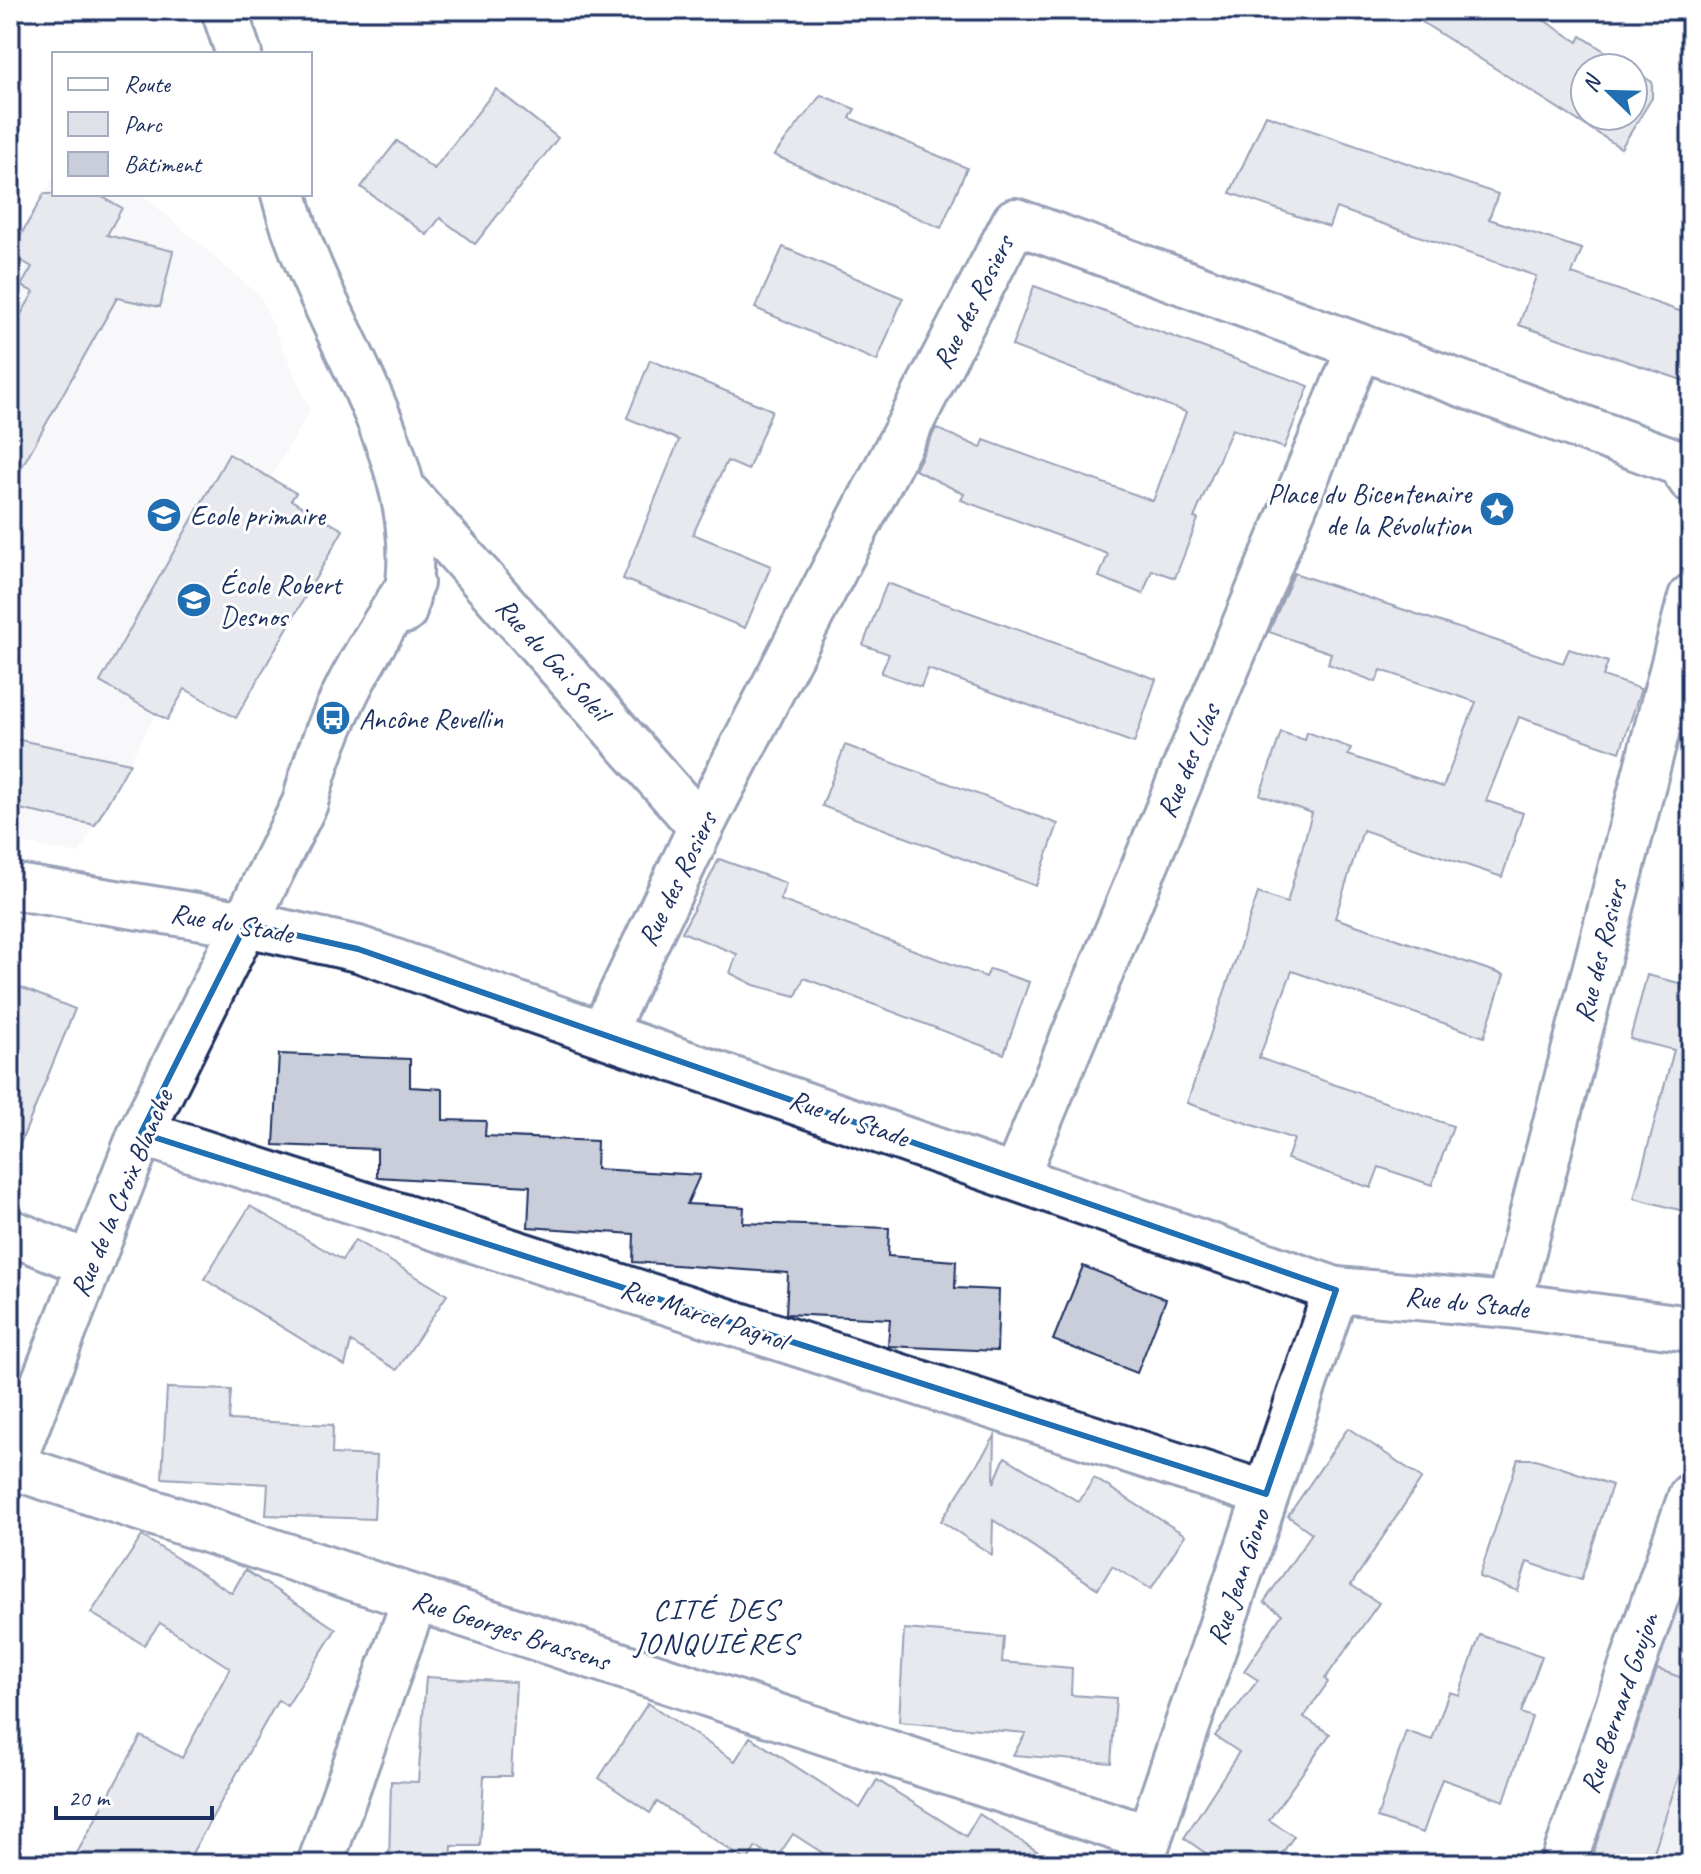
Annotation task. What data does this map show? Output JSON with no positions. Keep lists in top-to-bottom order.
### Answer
{
  "streets": {
    "street": [
      "Rue des Rosiers",
      "Rue du Gai Soleil",
      "Rue des Lilas",
      "Rue du Stade",
      "Rue de la Croix Blanche",
      "Rue Marcel Pagnol",
      "Rue Jean Giono",
      "Rue Georges Brassens",
      "Rue Bernard Goujon"
    ]
  },
  "crossings": [
    ["Rue des Rosiers", "Rue du Gai Soleil"],
    ["Rue des Rosiers", "Rue des Lilas"],
    ["Rue des Rosiers", "Rue du Stade"],
    ["Rue du Gai Soleil", "Rue de la Croix Blanche"],
    ["Rue des Lilas", "Rue du Stade"],
    ["Rue du Stade", "Rue de la Croix Blanche"],
    ["Rue du Stade", "Rue Jean Giono"],
    ["Rue de la Croix Blanche", "Rue Marcel Pagnol"],
    ["Rue de la Croix Blanche", "Rue Georges Brassens"],
    ["Rue Marcel Pagnol", "Rue Jean Giono"],
    ["Rue Jean Giono", "Rue Georges Brassens"]
  ],
  "districts": ["CITÉ DES JONQUIÈRES"],
  "places": {
    "place": ["Place du Bicentenaire de la Révolution"],
    "school or university": ["Ecole primaire", "École Robert Desnos"],
    "bus stop": ["Ancône Revellin"]
  },
  "legend": ["Route", "Parc", "Bâtiment"],
  "scale_bar": "20 m",
  "north": "top left"
}
